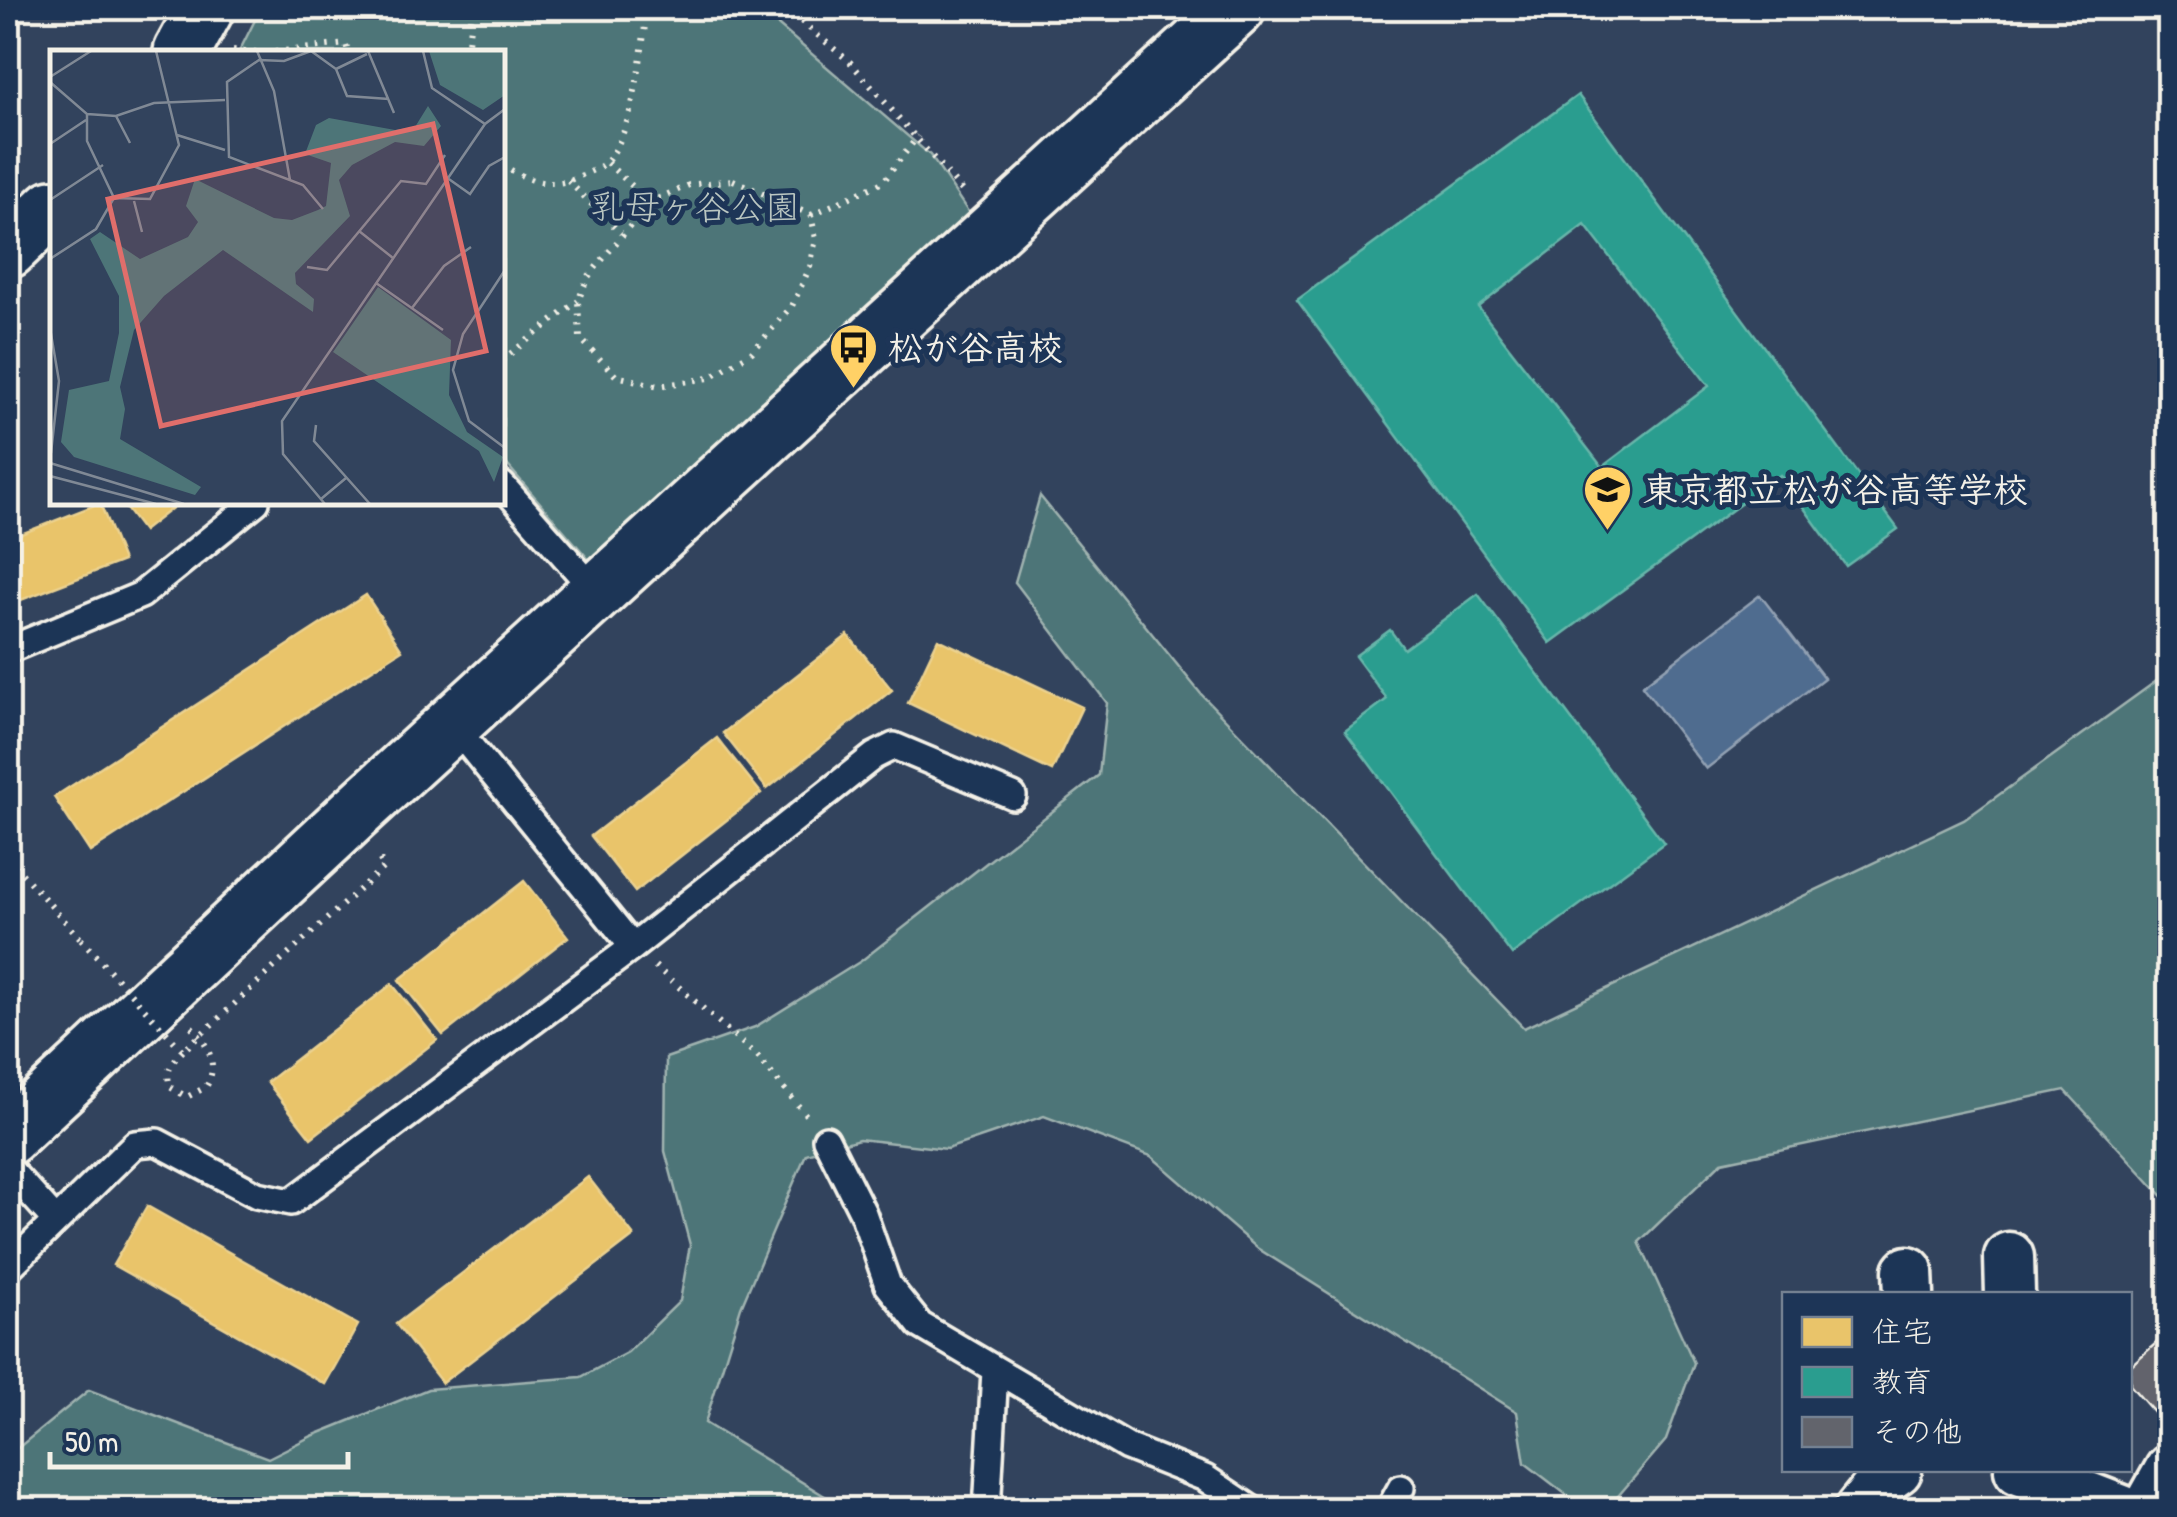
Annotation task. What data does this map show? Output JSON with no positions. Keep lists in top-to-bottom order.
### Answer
{
  "parks": ["乳母ヶ谷公園"],
  "places": {
    "bus stop": ["松が谷高校"],
    "school or university": ["東京都立松が谷高等学校"]
  },
  "legend": ["住宅", "教育", "その他"],
  "scale_bar": "50 m"
}
